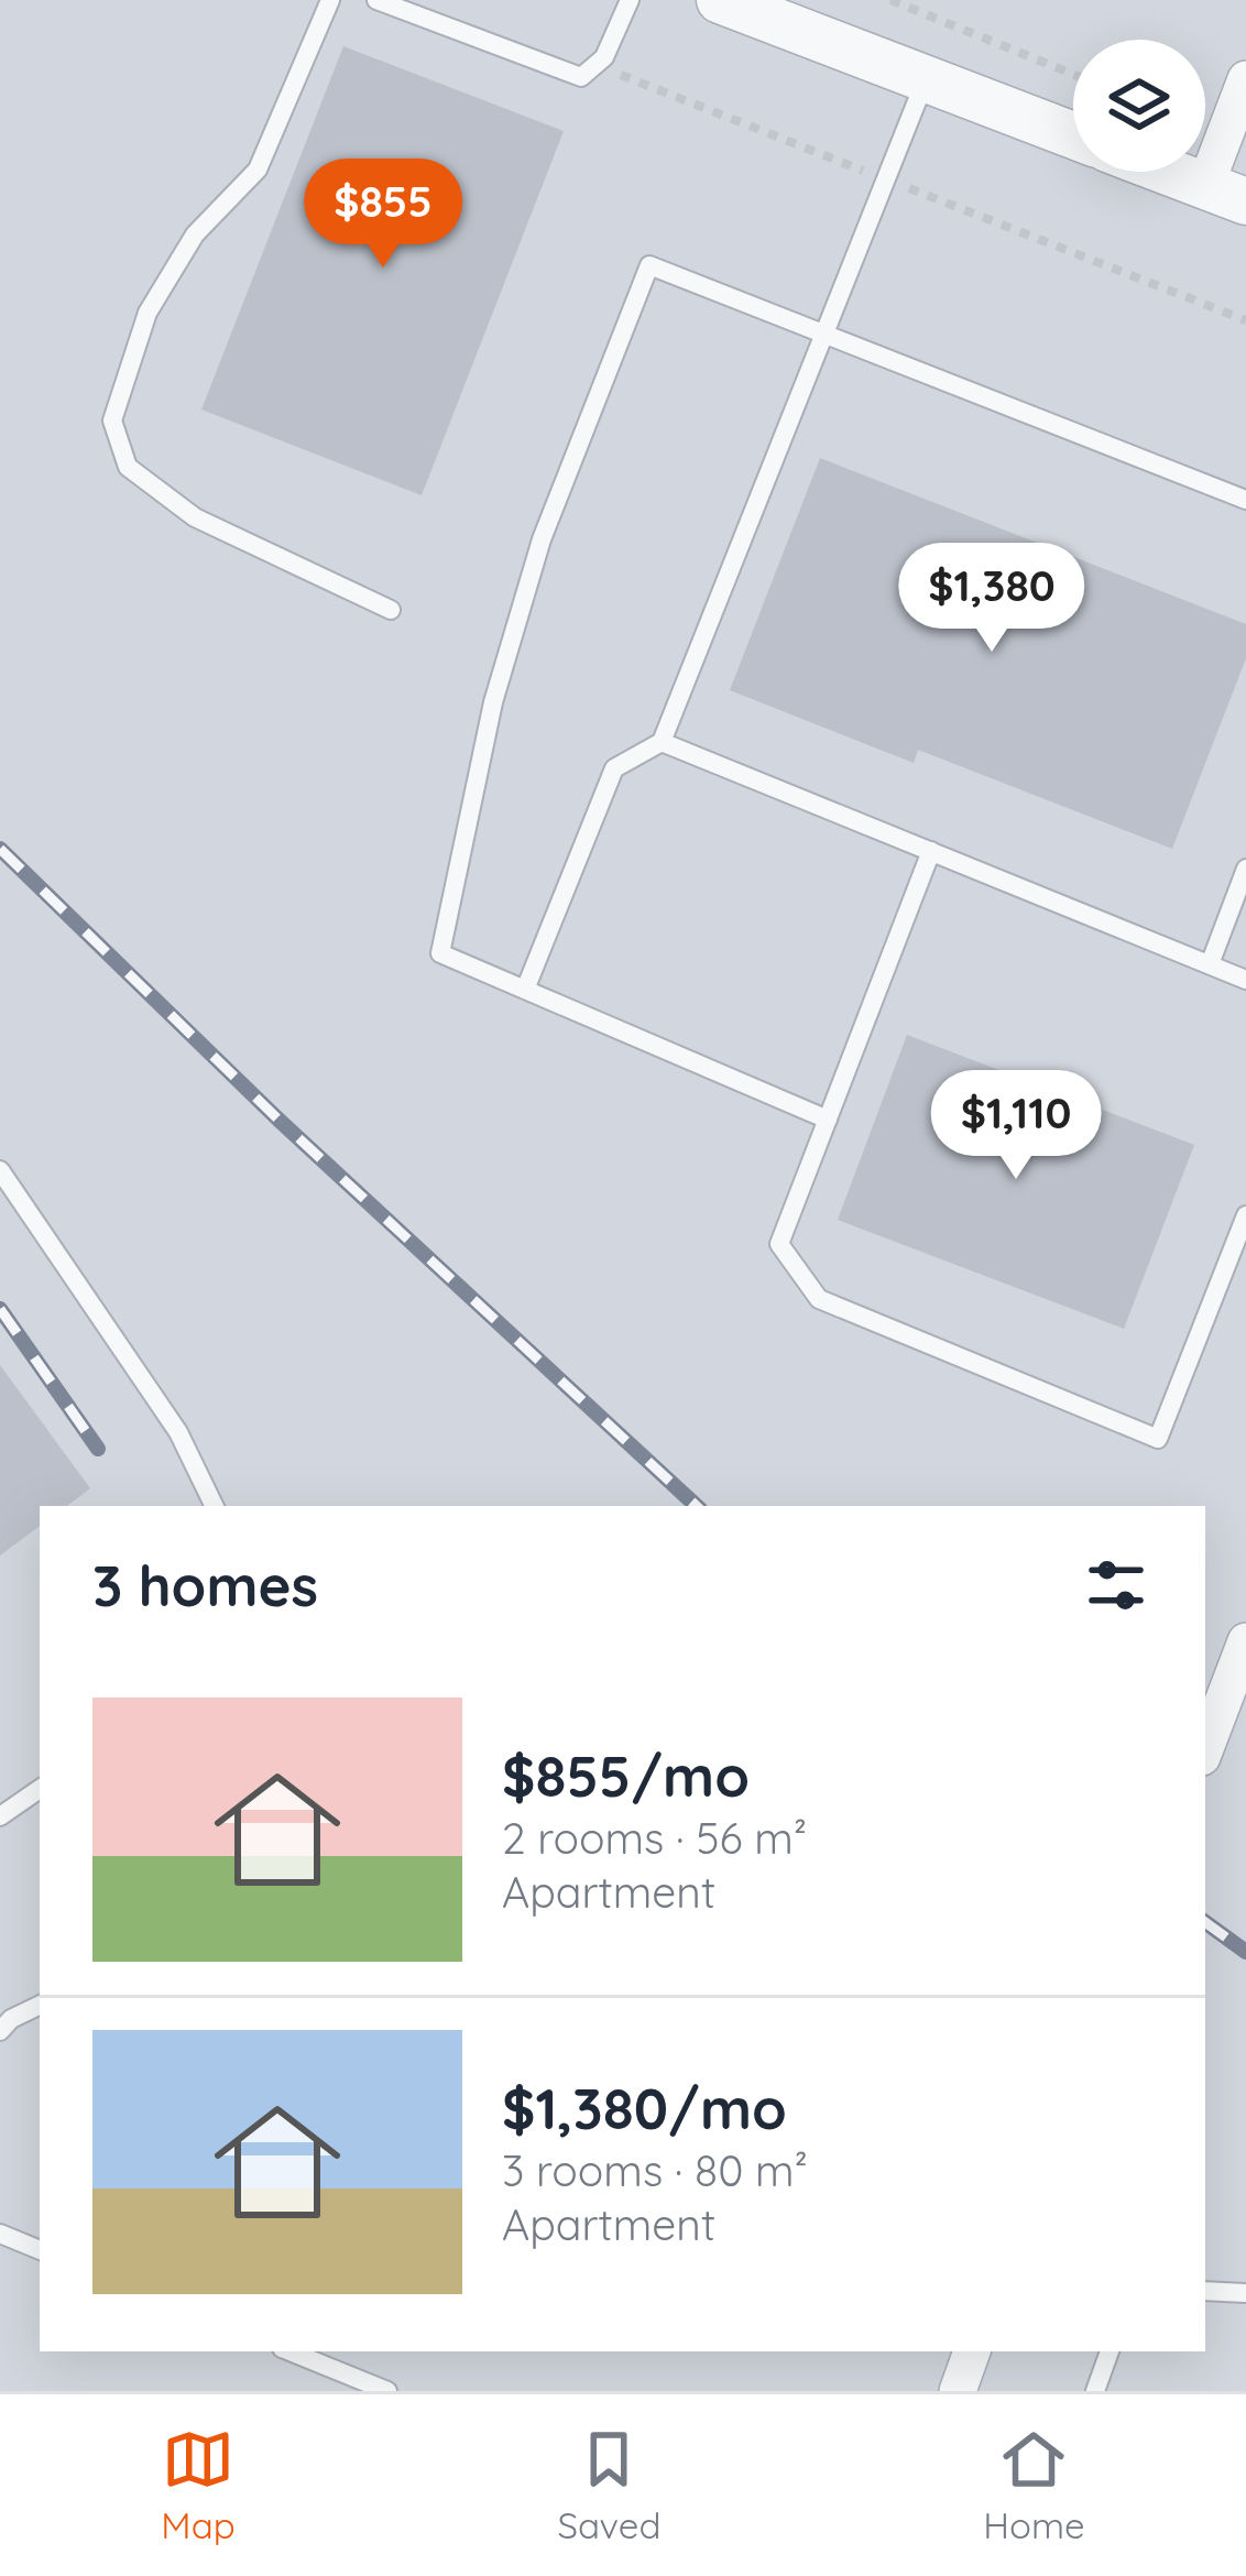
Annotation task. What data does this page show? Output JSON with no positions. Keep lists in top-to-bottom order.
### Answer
{
  "page": {
    "price": ["$855", "$1,380", "$1,110"],
    "heading": "3 homes",
    "list": [
      {
        "name": "$855/mo",
        "note": "2 rooms · 56 m² · Apartment"
      },
      {
        "name": "$1,380/mo",
        "note": "3 rooms · 80 m² · Apartment"
      }
    ],
    "tabs": ["Map", "Saved", "Home"]
  }
}
